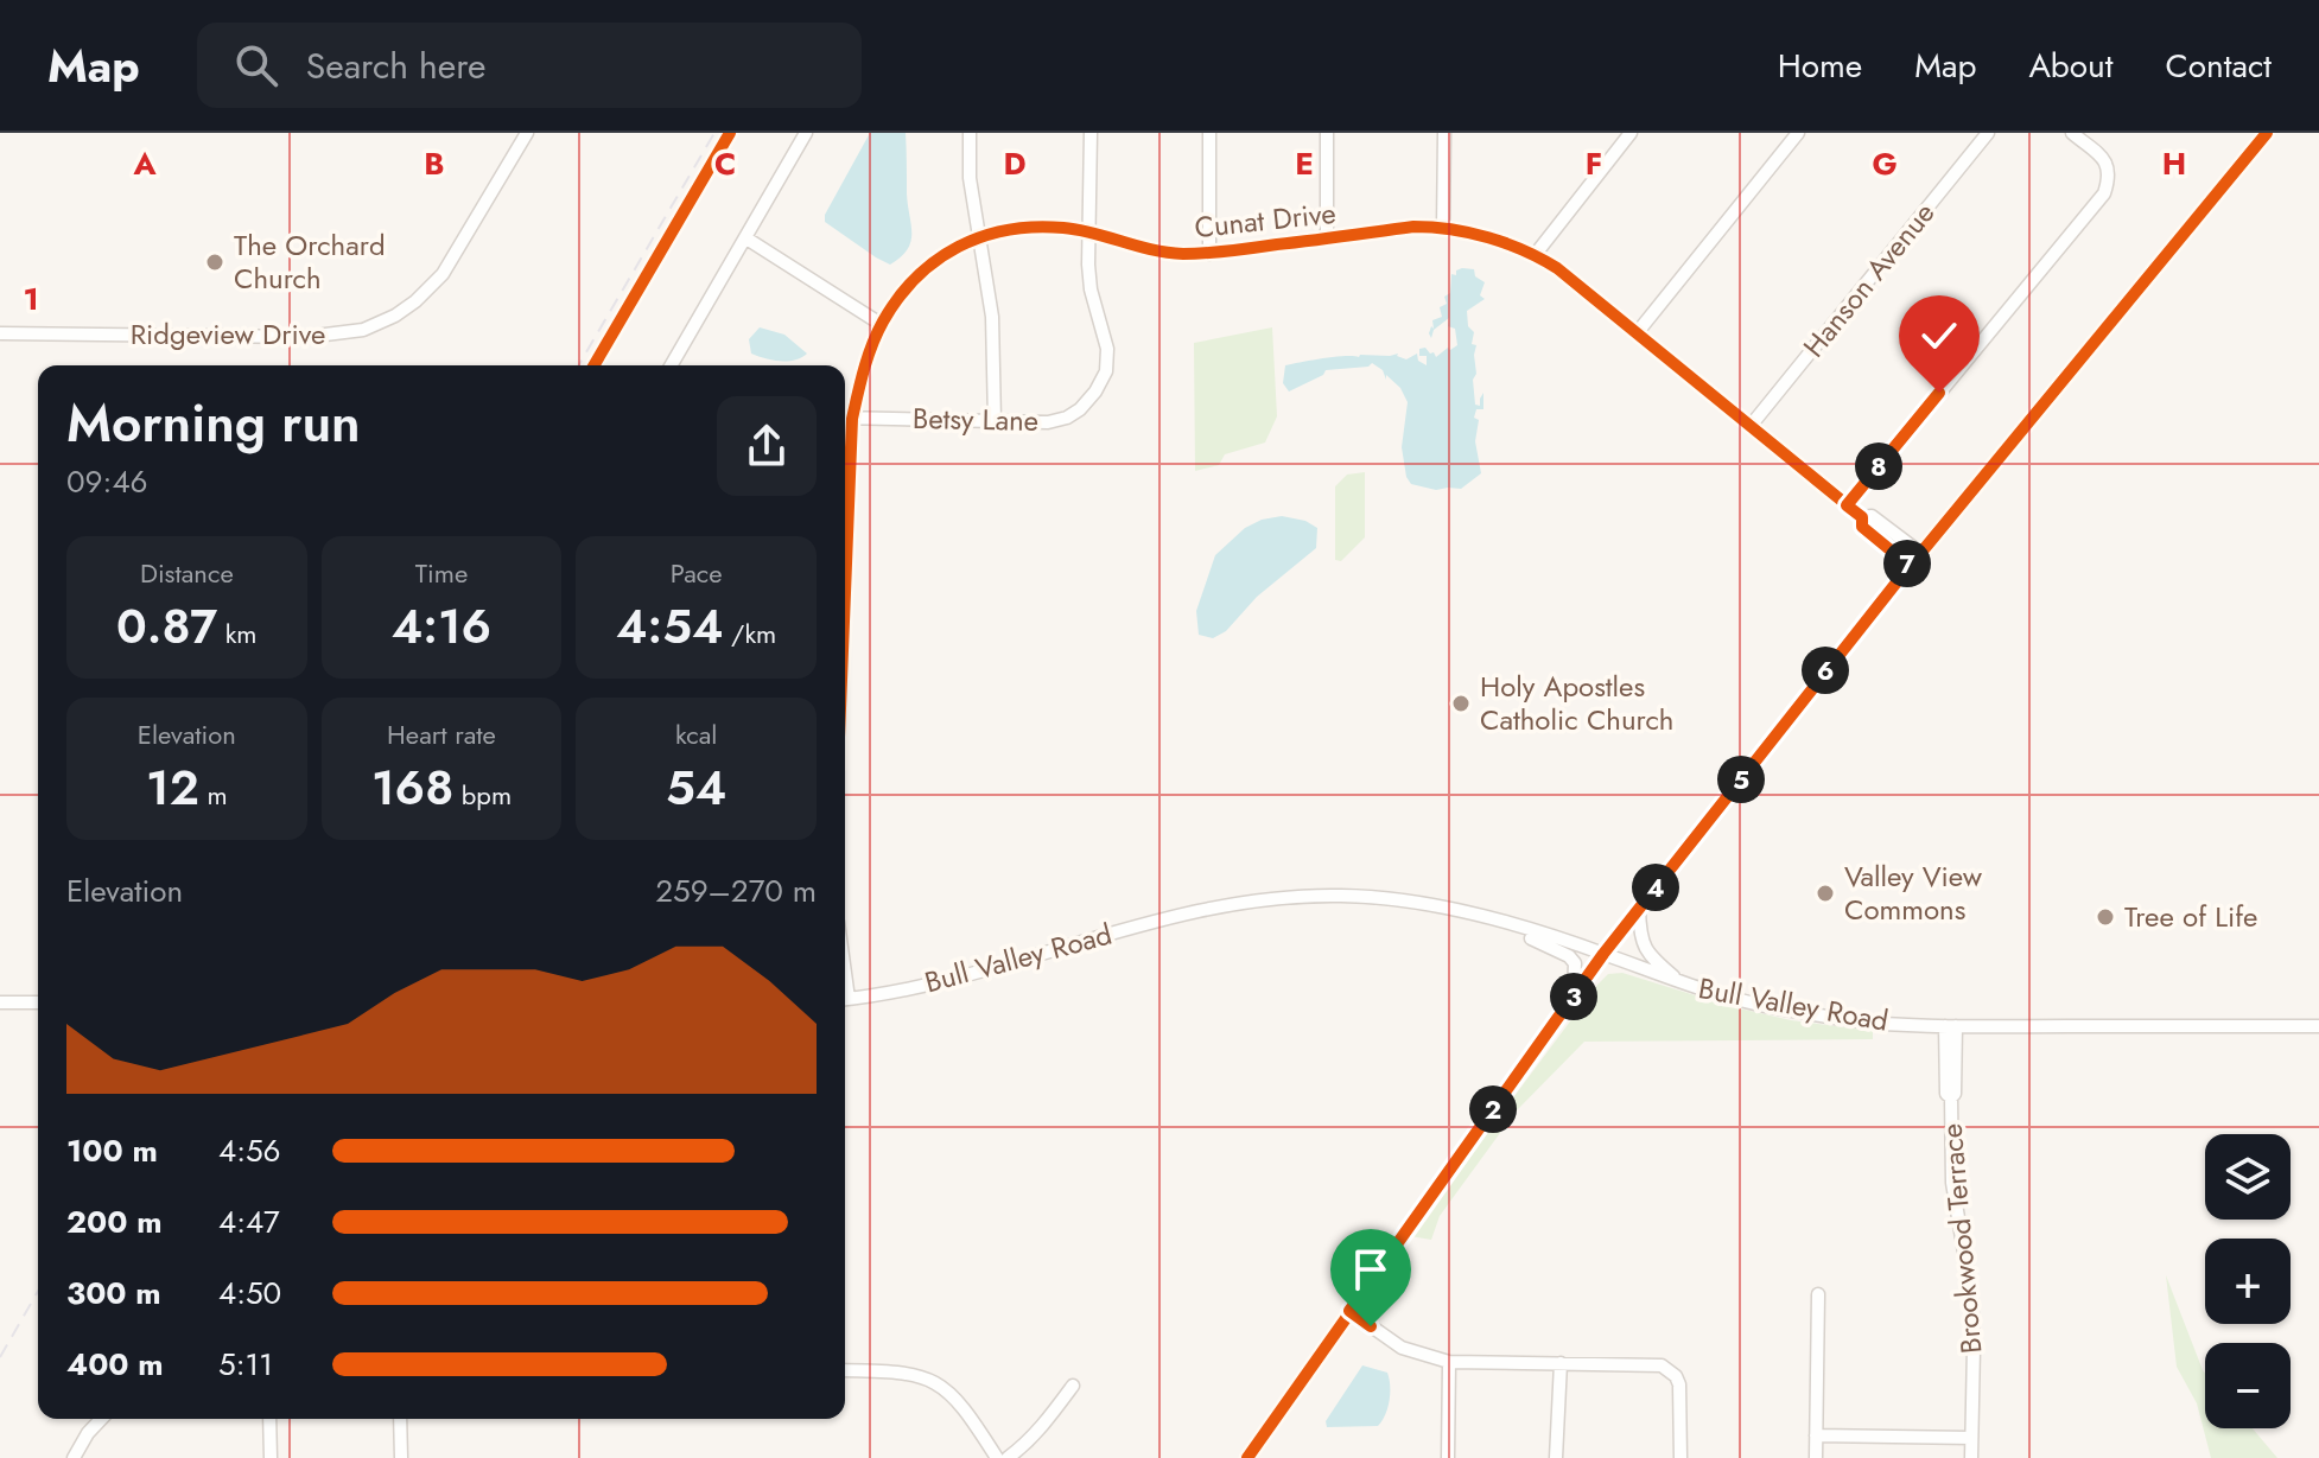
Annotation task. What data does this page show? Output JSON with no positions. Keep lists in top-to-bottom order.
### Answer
{
  "streets": {
    "street": [
      "Cunat Drive",
      "Hanson Avenue",
      "Ridgeview Drive",
      "Betsy Lane",
      "Bull Valley Road",
      "Brookwood Terrace"
    ]
  },
  "crossings": [
    ["Cunat Drive", "Hanson Avenue"],
    ["Cunat Drive", "Betsy Lane"],
    ["Bull Valley Road", "Brookwood Terrace"]
  ],
  "places": [
    "The Orchard Church",
    "Holy Apostles Catholic Church",
    "Valley View Commons",
    "Tree of Life"
  ],
  "page": {
    "header": "Map",
    "search": "Search here",
    "nav": [
      "Home",
      "Map",
      "About",
      "Contact"
    ],
    "heading": ["Morning run", "09:46"],
    "pins": [
      "8",
      "7",
      "6",
      "5",
      "4",
      "3",
      "2"
    ],
    "stats": [
      ["Distance", "0.87 km"],
      ["Time", "4:16"],
      ["Pace", "4:54 /km"],
      ["Elevation", "12 m"],
      ["Heart rate", "168 bpm"],
      ["kcal", "54"]
    ],
    "chart": ["Elevation", "259–270 m"],
    "list": [
      {
        "name": "100 m",
        "note": "4:56"
      },
      {
        "name": "200 m",
        "note": "4:47"
      },
      {
        "name": "300 m",
        "note": "4:50"
      },
      {
        "name": "400 m",
        "note": "5:11"
      }
    ],
    "map_buttons": ["+", "−"]
  },
  "grid": {
    "columns": [
      "A",
      "B",
      "C",
      "D",
      "E",
      "F",
      "G",
      "H"
    ],
    "rows": ["1"]
  }
}
